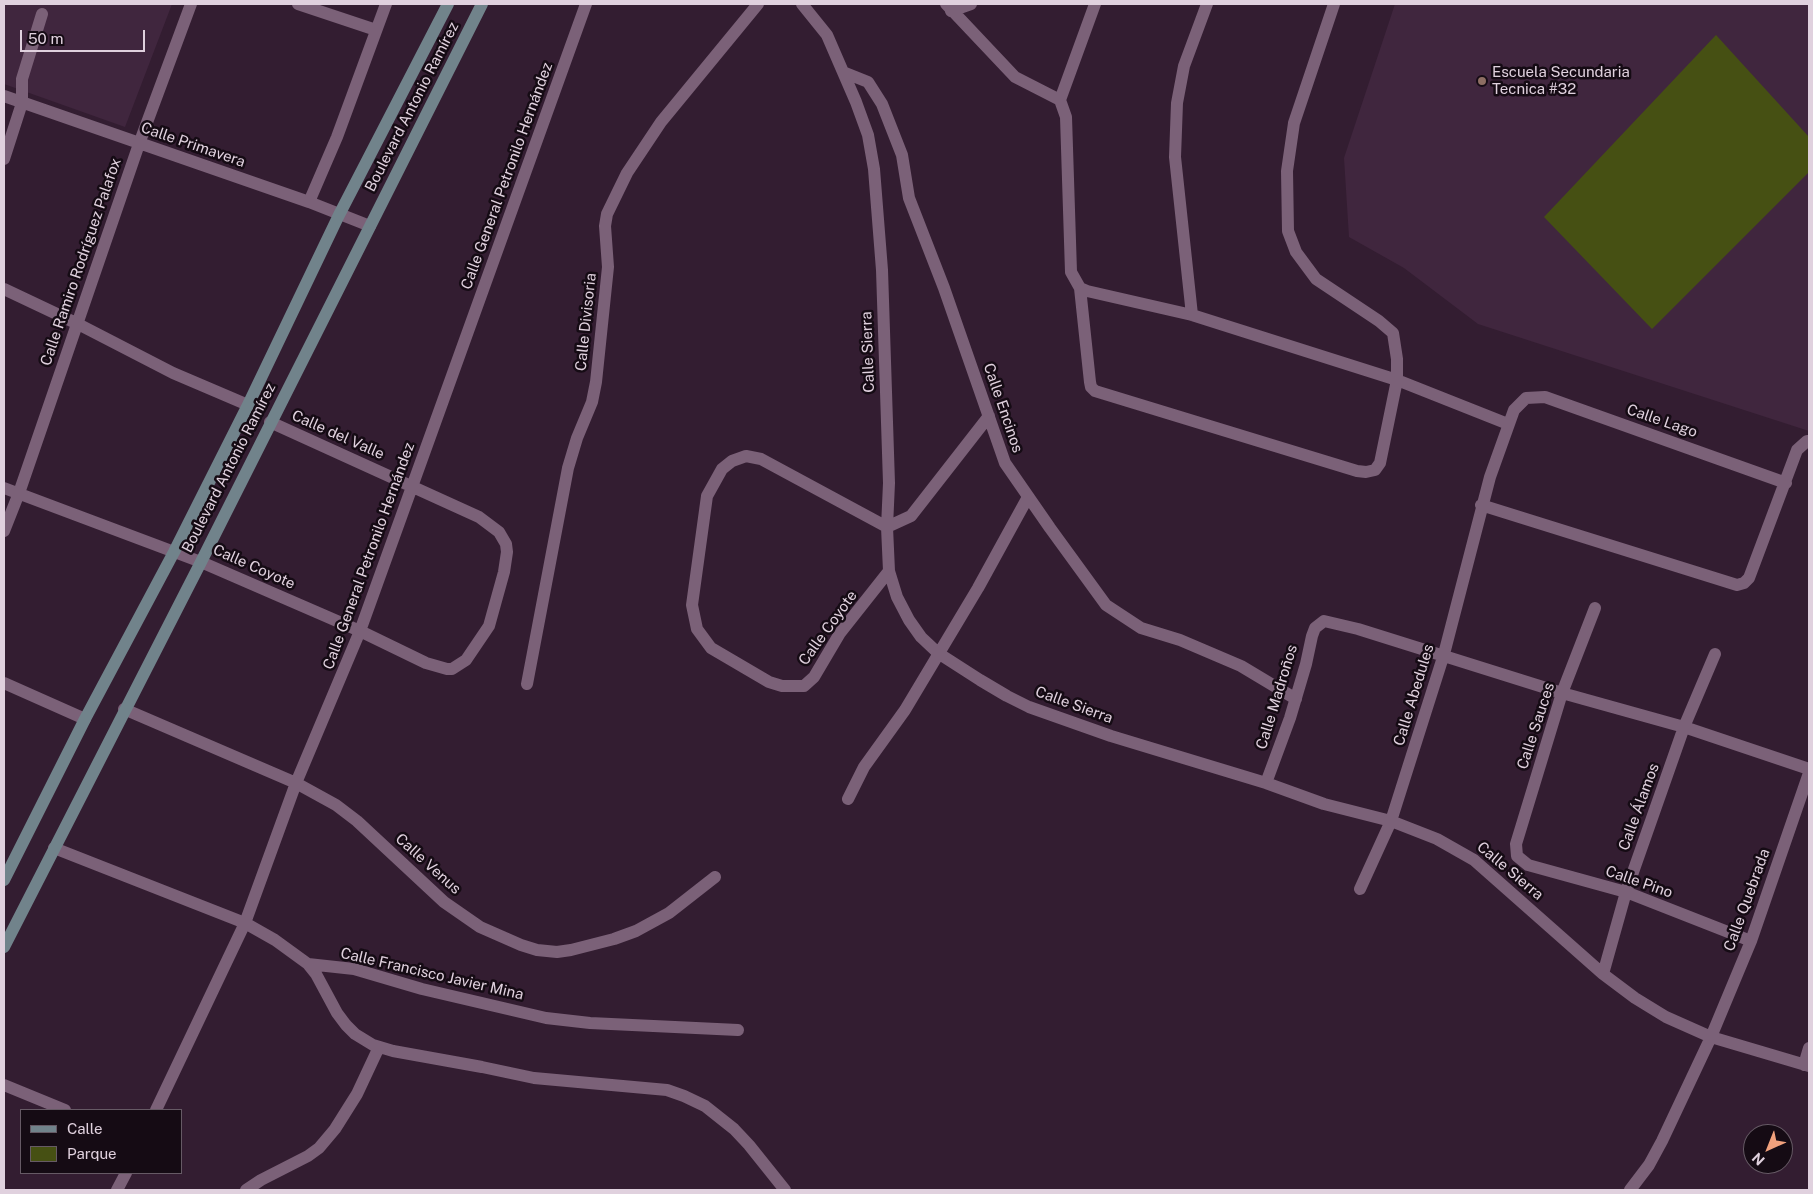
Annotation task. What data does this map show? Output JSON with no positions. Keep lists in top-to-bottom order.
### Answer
{
  "streets": {
    "main road": ["Boulevard Antonio Ramírez"],
    "street": [
      "Calle Primavera",
      "Calle General Petronilo Hernández",
      "Calle Ramiro Rodríguez Palafox",
      "Calle Divisoria",
      "Calle Sierra",
      "Calle Encinos",
      "Calle Lago",
      "Calle del Valle",
      "Calle Coyote",
      "Calle Abedules",
      "Calle Madroños",
      "Calle Sauces",
      "Calle Álamos",
      "Calle Venus",
      "Calle Pino",
      "Calle Quebrada",
      "Calle Francisco Javier Mina"
    ]
  },
  "crossings": [
    ["Boulevard Antonio Ramírez", "Calle Primavera"],
    ["Boulevard Antonio Ramírez", "Calle del Valle"],
    ["Boulevard Antonio Ramírez", "Calle Coyote"],
    ["Boulevard Antonio Ramírez", "Calle Venus"],
    ["Boulevard Antonio Ramírez", "Calle Francisco Javier Mina"],
    ["Calle Primavera", "Calle Ramiro Rodríguez Palafox"],
    ["Calle General Petronilo Hernández", "Calle del Valle"],
    ["Calle General Petronilo Hernández", "Calle Coyote"],
    ["Calle General Petronilo Hernández", "Calle Venus"],
    ["Calle General Petronilo Hernández", "Calle Francisco Javier Mina"],
    ["Calle Ramiro Rodríguez Palafox", "Calle Coyote"],
    ["Calle Sierra", "Calle Encinos"],
    ["Calle Sierra", "Calle Coyote"],
    ["Calle Sierra", "Calle Abedules"],
    ["Calle Sierra", "Calle Madroños"],
    ["Calle Sierra", "Calle Álamos"],
    ["Calle Sierra", "Calle Quebrada"],
    ["Calle Encinos", "Calle Madroños"],
    ["Calle Lago", "Calle Abedules"],
    ["Calle del Valle", "Calle Coyote"],
    ["Calle Abedules", "Calle Madroños"],
    ["Calle Sauces", "Calle Pino"],
    ["Calle Álamos", "Calle Pino"],
    ["Calle Pino", "Calle Quebrada"]
  ],
  "places": ["Escuela Secundaria Tecnica #32"],
  "legend": ["Calle", "Parque"],
  "scale_bar": "50 m",
  "north": "bottom left"
}
